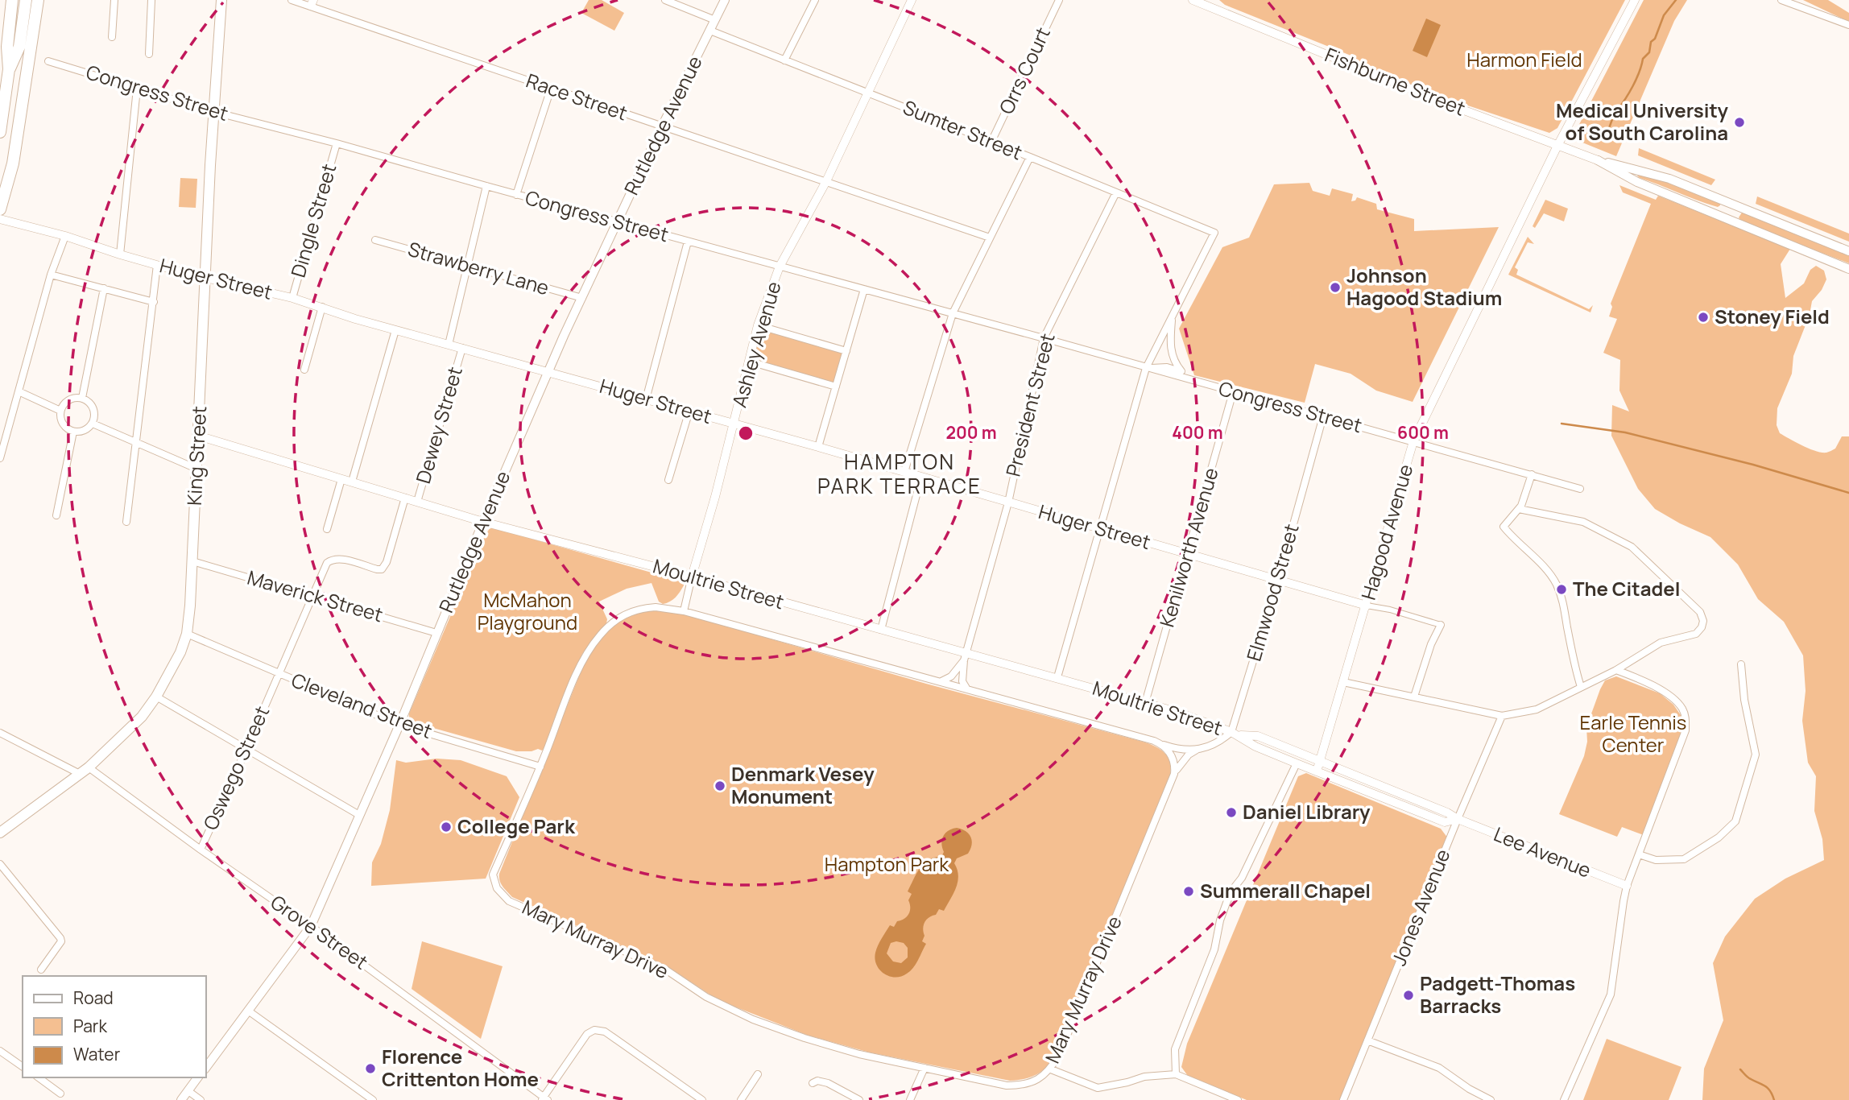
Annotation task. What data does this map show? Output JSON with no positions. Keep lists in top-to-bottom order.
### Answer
{
  "streets": {
    "main road": ["Fishburne Street", "Rutledge Avenue", "King Street"],
    "street": [
      "Orrs Court",
      "Congress Street",
      "Race Street",
      "Sumter Street",
      "Dingle Street",
      "Strawberry Lane",
      "Huger Street",
      "Ashley Avenue",
      "President Street",
      "Dewey Street",
      "Hagood Avenue",
      "Kenilworth Avenue",
      "Moultrie Street",
      "Elmwood Street",
      "Maverick Street",
      "Cleveland Street",
      "Oswego Street",
      "Lee Avenue",
      "Jones Avenue",
      "Grove Street",
      "Mary Murray Drive"
    ]
  },
  "crossings": [
    ["Orrs Court", "Sumter Street"],
    ["Fishburne Street", "Hagood Avenue"],
    ["Congress Street", "Rutledge Avenue"],
    ["Congress Street", "Dingle Street"],
    ["Congress Street", "Ashley Avenue"],
    ["Congress Street", "President Street"],
    ["Congress Street", "King Street"],
    ["Congress Street", "Hagood Avenue"],
    ["Congress Street", "Kenilworth Avenue"],
    ["Congress Street", "Elmwood Street"],
    ["Race Street", "Rutledge Avenue"],
    ["Race Street", "Ashley Avenue"],
    ["Rutledge Avenue", "Sumter Street"],
    ["Rutledge Avenue", "Strawberry Lane"],
    ["Rutledge Avenue", "Huger Street"],
    ["Rutledge Avenue", "Moultrie Street"],
    ["Rutledge Avenue", "Maverick Street"],
    ["Rutledge Avenue", "Cleveland Street"],
    ["Rutledge Avenue", "Grove Street"],
    ["Sumter Street", "Ashley Avenue"],
    ["Sumter Street", "President Street"],
    ["Dingle Street", "Huger Street"],
    ["Huger Street", "Ashley Avenue"],
    ["Huger Street", "President Street"],
    ["Huger Street", "Dewey Street"],
    ["Huger Street", "King Street"],
    ["Huger Street", "Hagood Avenue"],
    ["Huger Street", "Kenilworth Avenue"],
    ["Huger Street", "Elmwood Street"],
    ["Ashley Avenue", "Moultrie Street"],
    ["Ashley Avenue", "Mary Murray Drive"],
    ["President Street", "Moultrie Street"],
    ["President Street", "Mary Murray Drive"],
    ["Dewey Street", "Moultrie Street"],
    ["King Street", "Moultrie Street"],
    ["King Street", "Maverick Street"],
    ["King Street", "Cleveland Street"],
    ["King Street", "Grove Street"],
    ["Hagood Avenue", "Moultrie Street"],
    ["Kenilworth Avenue", "Moultrie Street"],
    ["Moultrie Street", "Elmwood Street"],
    ["Moultrie Street", "Oswego Street"],
    ["Moultrie Street", "Lee Avenue"],
    ["Moultrie Street", "Jones Avenue"],
    ["Maverick Street", "Oswego Street"],
    ["Cleveland Street", "Oswego Street"],
    ["Cleveland Street", "Mary Murray Drive"],
    ["Oswego Street", "Grove Street"],
    ["Lee Avenue", "Jones Avenue"]
  ],
  "districts": ["HAMPTON PARK TERRACE"],
  "parks": [
    "Harmon Field",
    "McMahon Playground",
    "Earle Tennis Center",
    "Hampton Park"
  ],
  "places": [
    "Medical University of South Carolina",
    "Johnson Hagood Stadium",
    "Stoney Field",
    "The Citadel",
    "Denmark Vesey Monument",
    "Daniel Library",
    "College Park",
    "Summerall Chapel",
    "Padgett-Thomas Barracks",
    "Florence Crittenton Home"
  ],
  "legend": ["Road", "Park", "Water"],
  "rings": ["200 m", "400 m", "600 m"]
}
